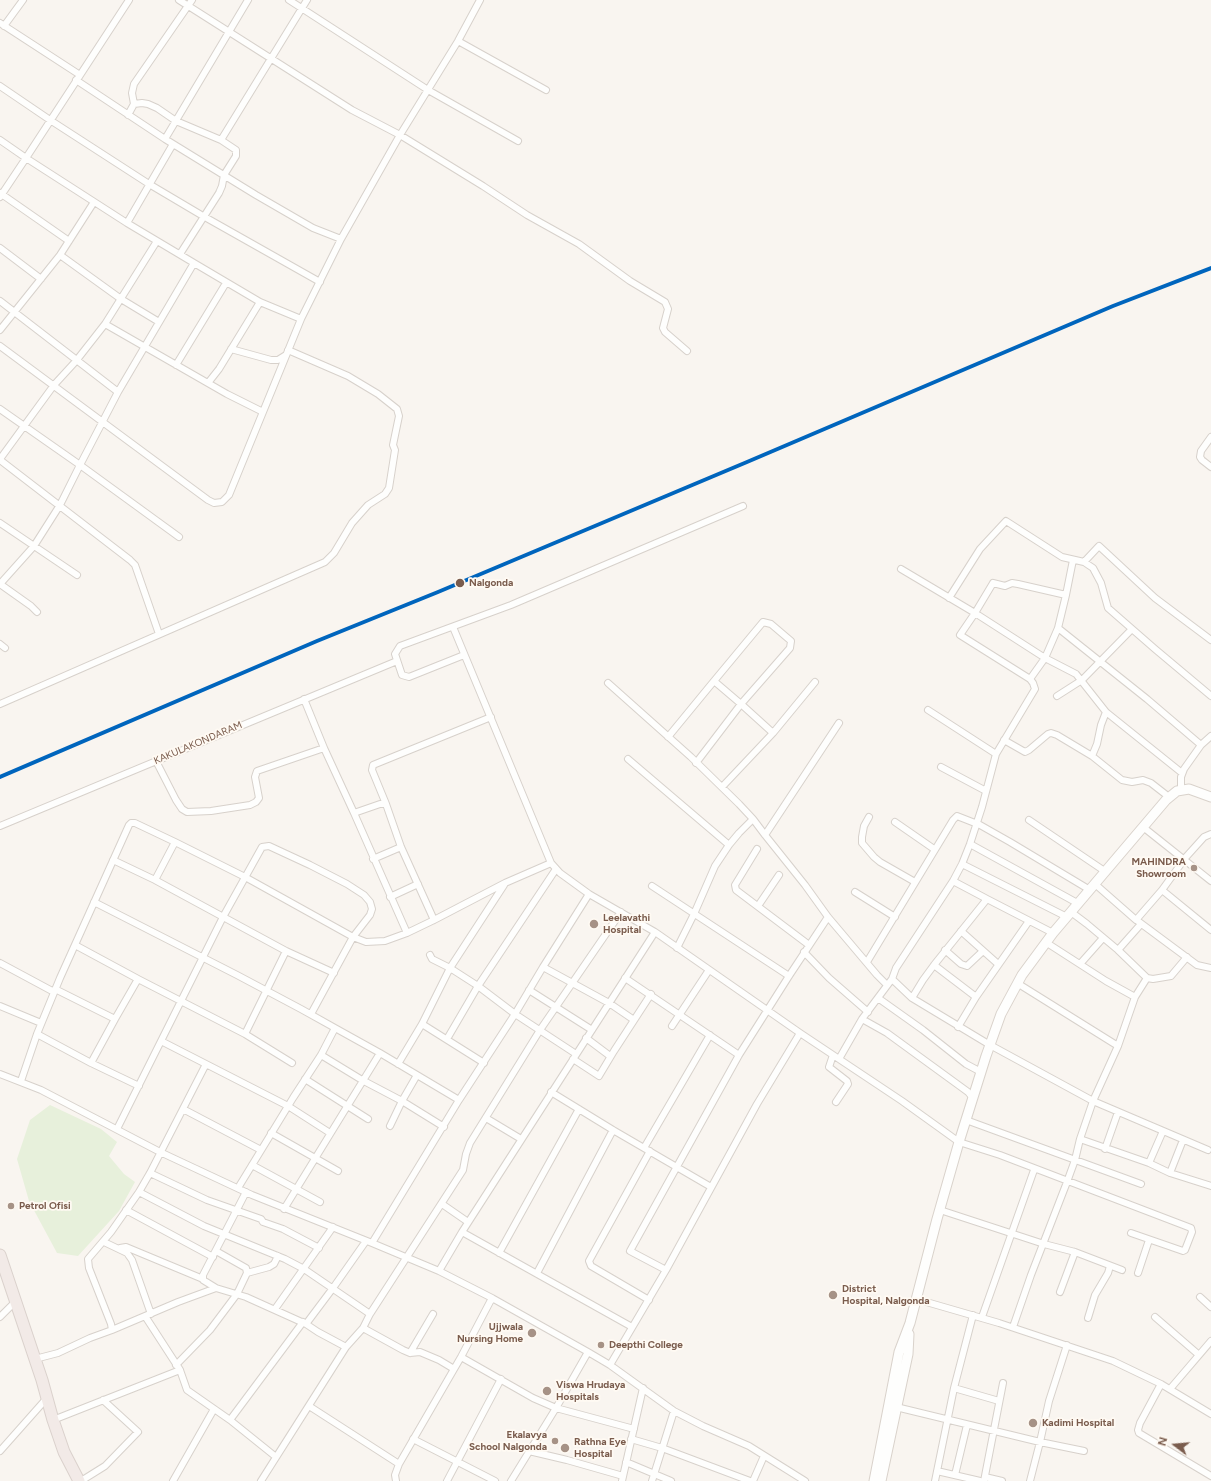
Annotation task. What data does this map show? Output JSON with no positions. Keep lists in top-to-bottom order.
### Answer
{
  "streets": {
    "street": ["KAKULAKONDARAM"]
  },
  "places": [
    "Nalgonda",
    "MAHINDRA Showroom",
    "Leelavathi Hospital",
    "Petrol Ofisi",
    "District Hospital, Nalgonda",
    "Ujjwala Nursing Home",
    "Deepthi College",
    "Viswa Hrudaya Hospitals",
    "Kadimi Hospital",
    "Ekalavya School Nalgonda",
    "Rathna Eye Hospital"
  ],
  "north": "left"
}
